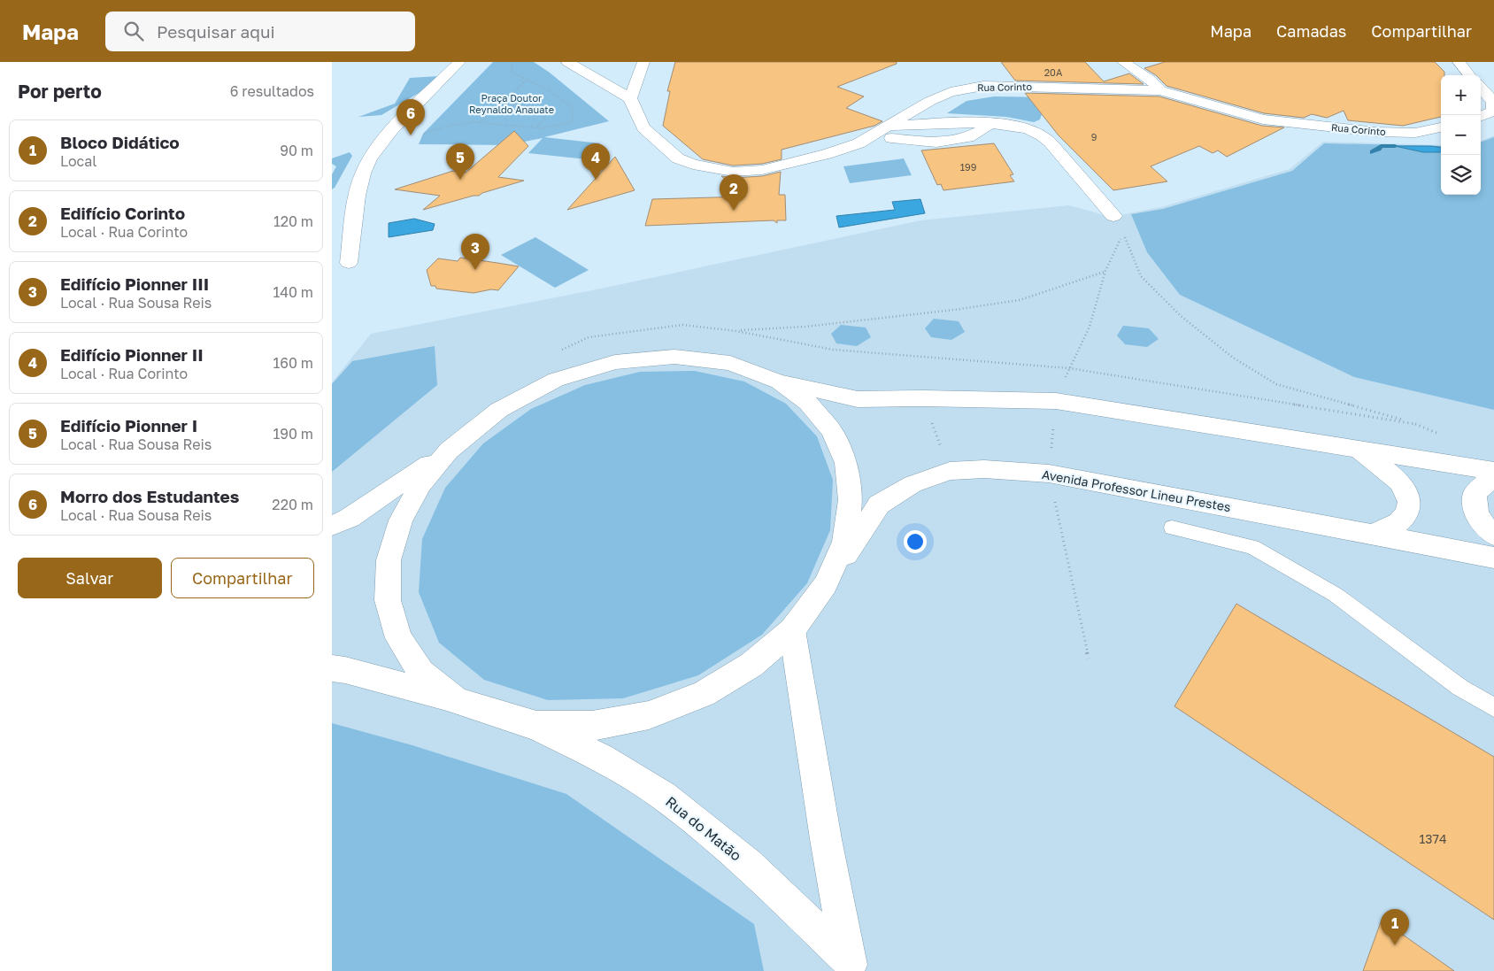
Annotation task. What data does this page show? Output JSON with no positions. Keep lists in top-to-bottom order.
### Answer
{
  "streets": {
    "street": ["Rua Corinto", "Avenida Professor Lineu Prestes", "Rua do Matão"]
  },
  "parks": ["Praça Doutor Reynaldo Anauate"],
  "house_numbers": [
    "20A",
    "9",
    "199",
    "1374"
  ],
  "page": {
    "header": "Mapa",
    "search": "Pesquisar aqui",
    "nav": ["Mapa", "Camadas", "Compartilhar"],
    "heading": ["Por perto", "6 resultados"],
    "map_buttons": ["+", "−"],
    "pins": [
      "6",
      "4",
      "5",
      "2",
      "3",
      "1"
    ],
    "list": [
      {
        "mark": "1",
        "name": "Bloco Didático",
        "note": "Local",
        "value": "90 m"
      },
      {
        "mark": "2",
        "name": "Edifício Corinto",
        "note": "Local · Rua Corinto",
        "value": "120 m"
      },
      {
        "mark": "3",
        "name": "Edifício Pionner III",
        "note": "Local · Rua Sousa Reis",
        "value": "140 m"
      },
      {
        "mark": "4",
        "name": "Edifício Pionner II",
        "note": "Local · Rua Corinto",
        "value": "160 m"
      },
      {
        "mark": "5",
        "name": "Edifício Pionner I",
        "note": "Local · Rua Sousa Reis",
        "value": "190 m"
      },
      {
        "mark": "6",
        "name": "Morro dos Estudantes",
        "note": "Local · Rua Sousa Reis",
        "value": "220 m"
      }
    ],
    "buttons": ["Salvar", "Compartilhar"]
  }
}
